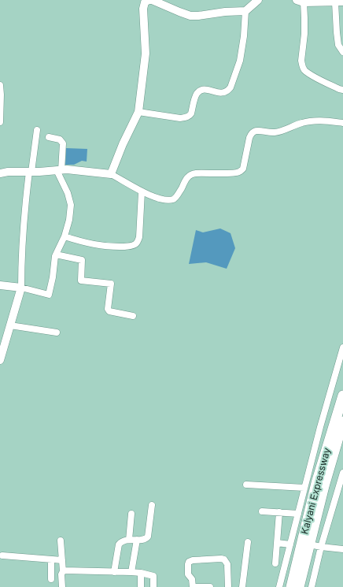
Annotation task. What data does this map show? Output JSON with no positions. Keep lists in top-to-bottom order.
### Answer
{
  "streets": {
    "highway": ["Kalyani Expressway"]
  }
}
